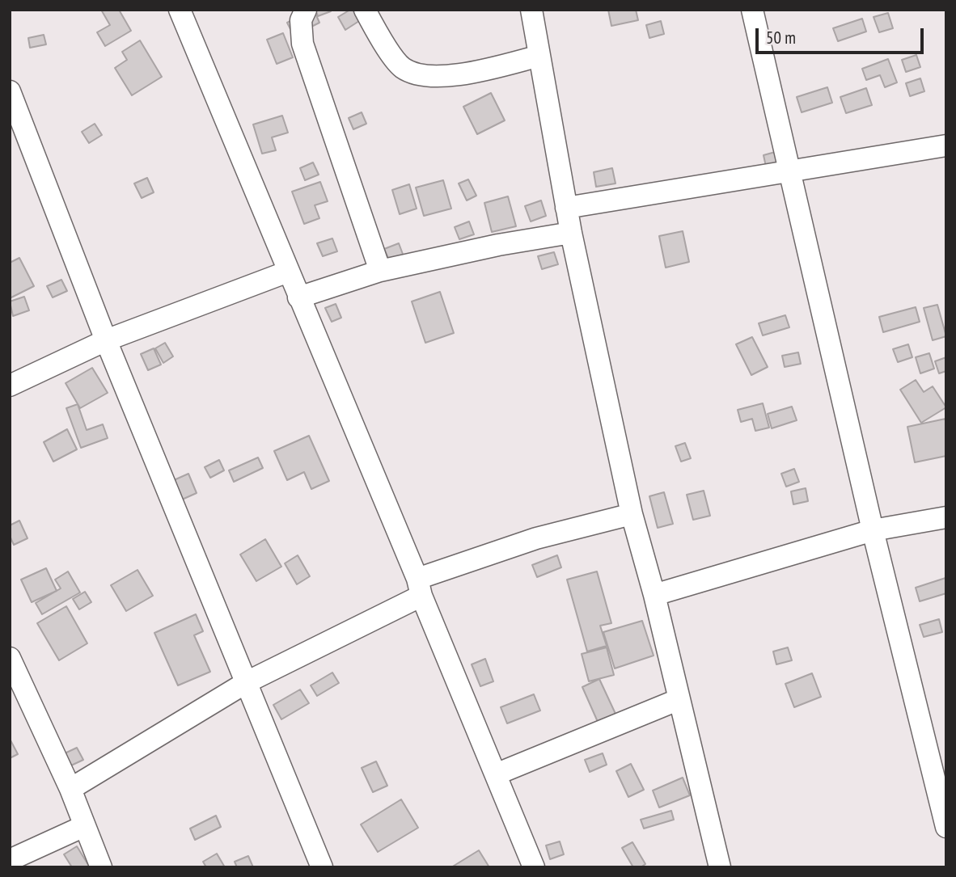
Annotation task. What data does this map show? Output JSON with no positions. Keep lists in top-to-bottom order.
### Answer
{
  "scale_bar": "50 m"
}
